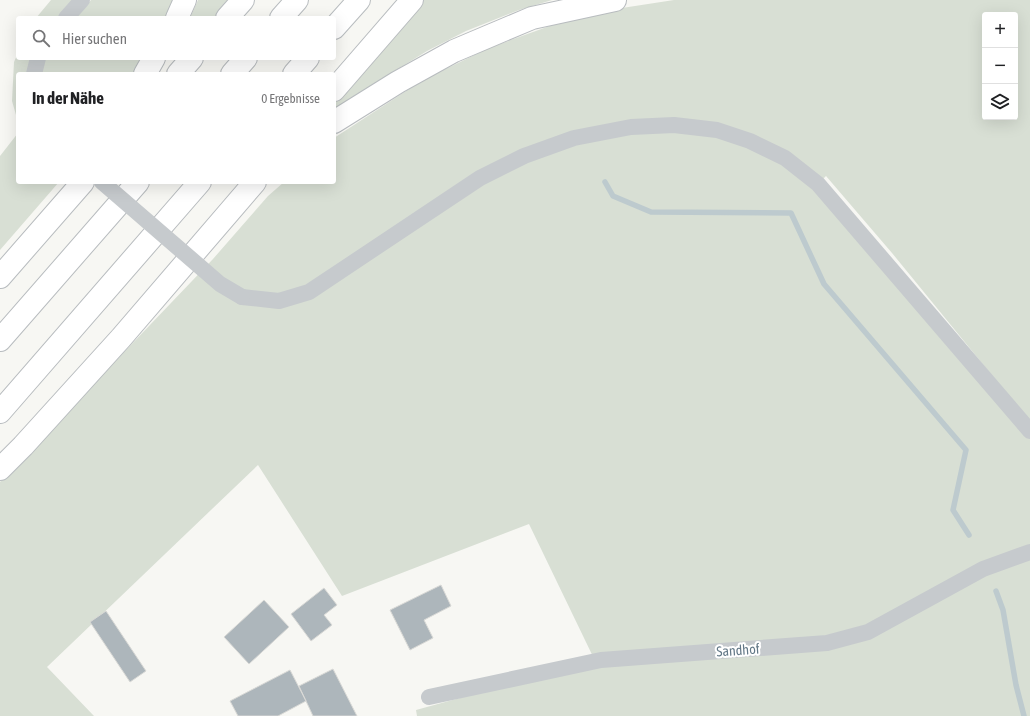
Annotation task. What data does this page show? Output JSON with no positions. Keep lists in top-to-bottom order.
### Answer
{
  "streets": {
    "street": ["Sandhof"]
  },
  "page": {
    "map_buttons": ["+", "−"],
    "search": "Hier suchen",
    "heading": ["In der Nähe", "0 Ergebnisse"]
  }
}
